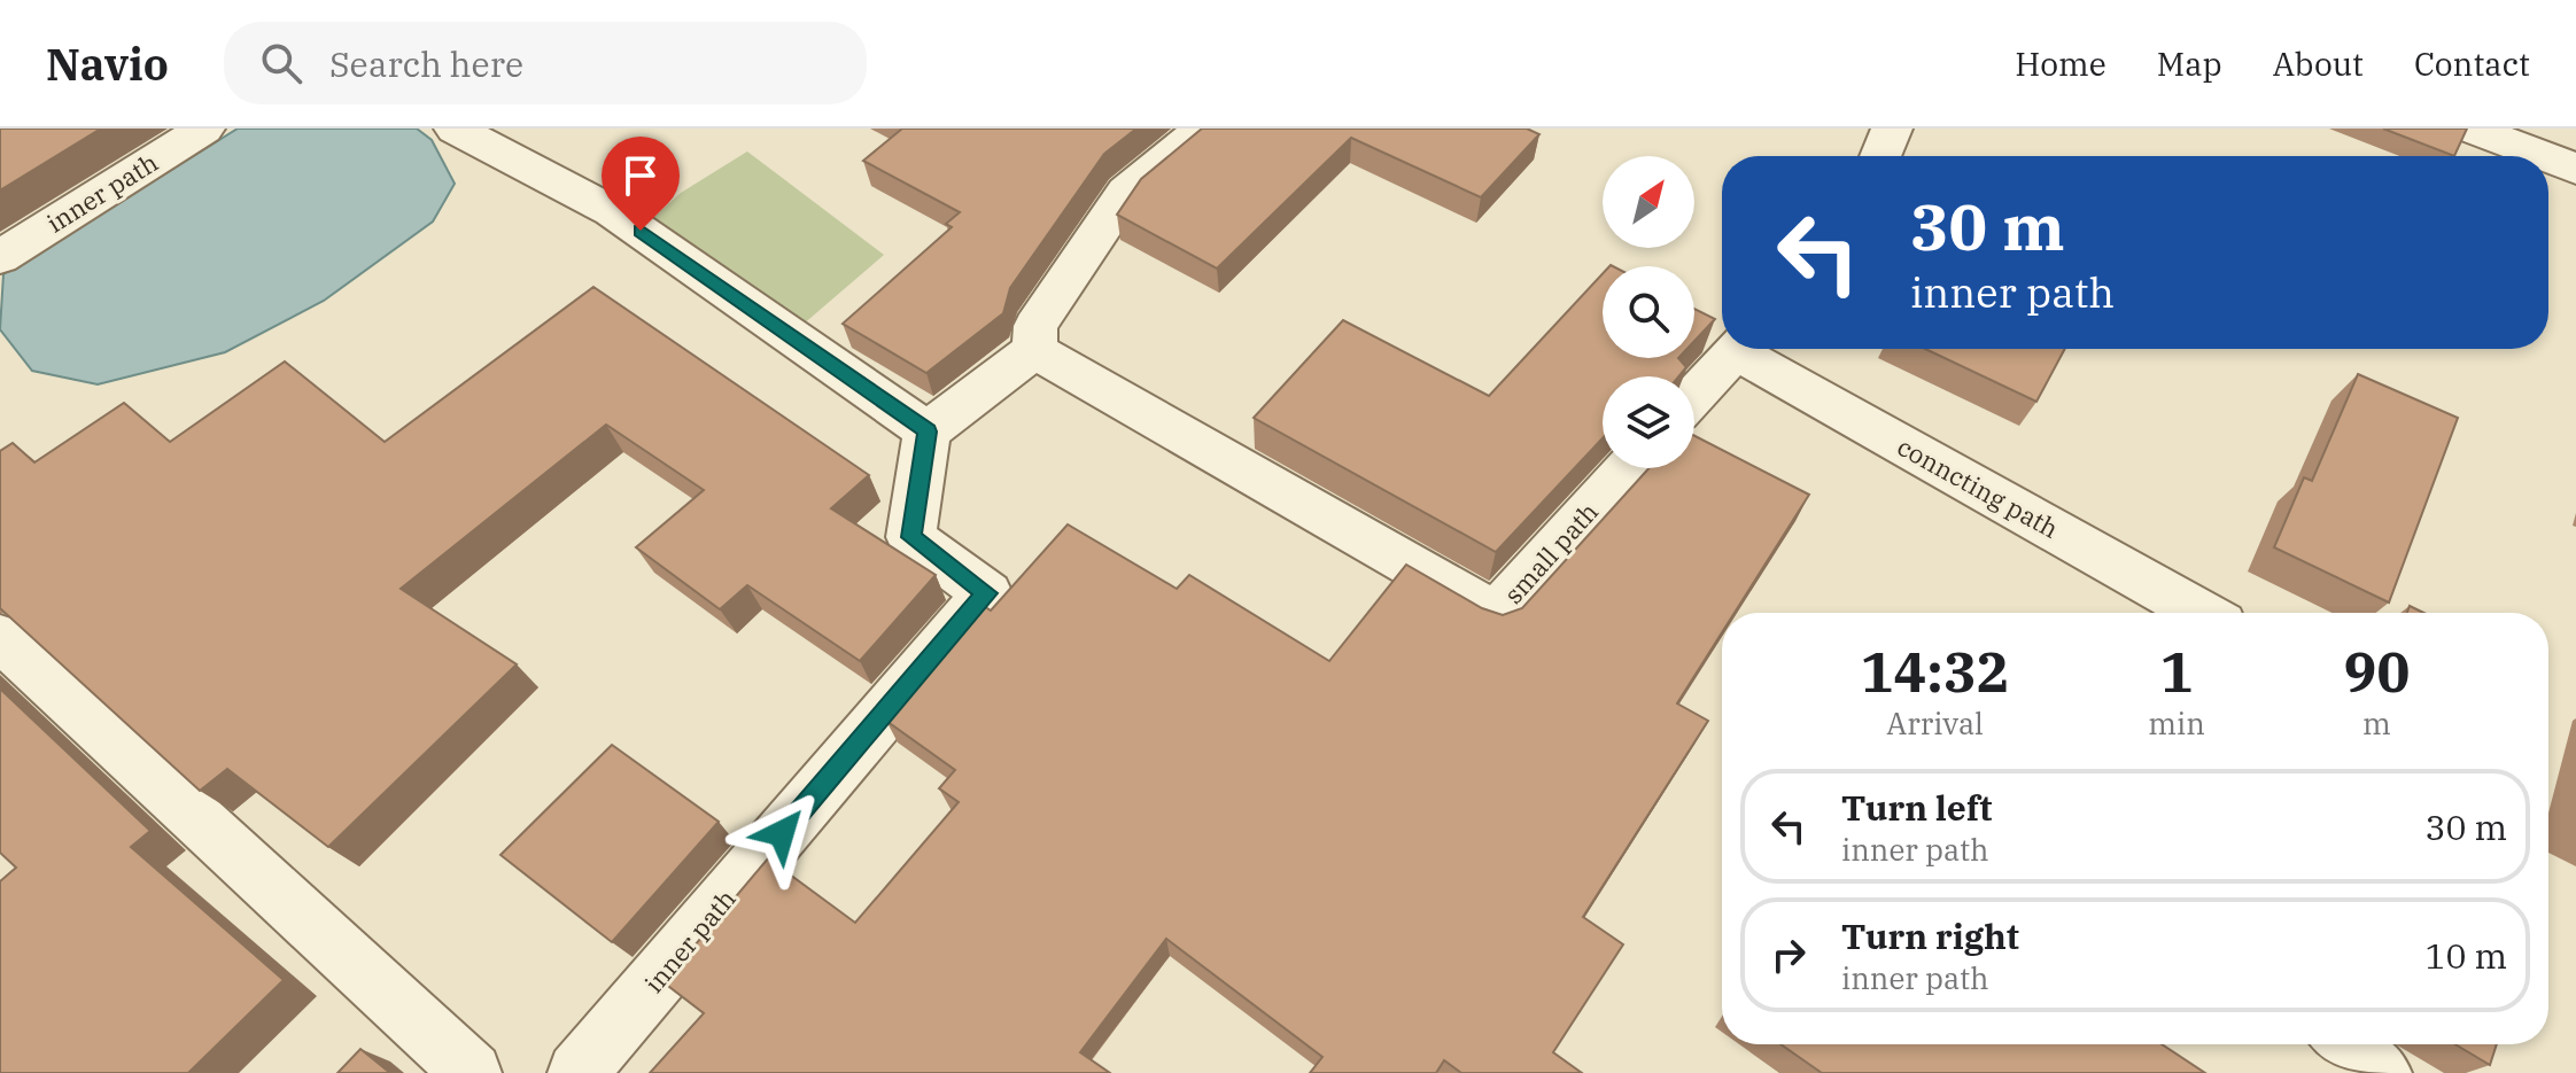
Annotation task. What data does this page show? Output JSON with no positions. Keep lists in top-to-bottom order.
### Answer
{
  "streets": {
    "street": ["inner path", "conncting path", "small path"]
  },
  "north": "top right",
  "page": {
    "header": "Navio",
    "search": "Search here",
    "nav": [
      "Home",
      "Map",
      "About",
      "Contact"
    ],
    "turn": ["30 m", "inner path"],
    "eta": [
      "14:32",
      "Arrival",
      "1",
      "min",
      "90",
      "m"
    ],
    "list": [
      {
        "name": "Turn left",
        "note": "inner path",
        "value": "30 m"
      },
      {
        "name": "Turn right",
        "note": "inner path",
        "value": "10 m"
      }
    ]
  }
}
